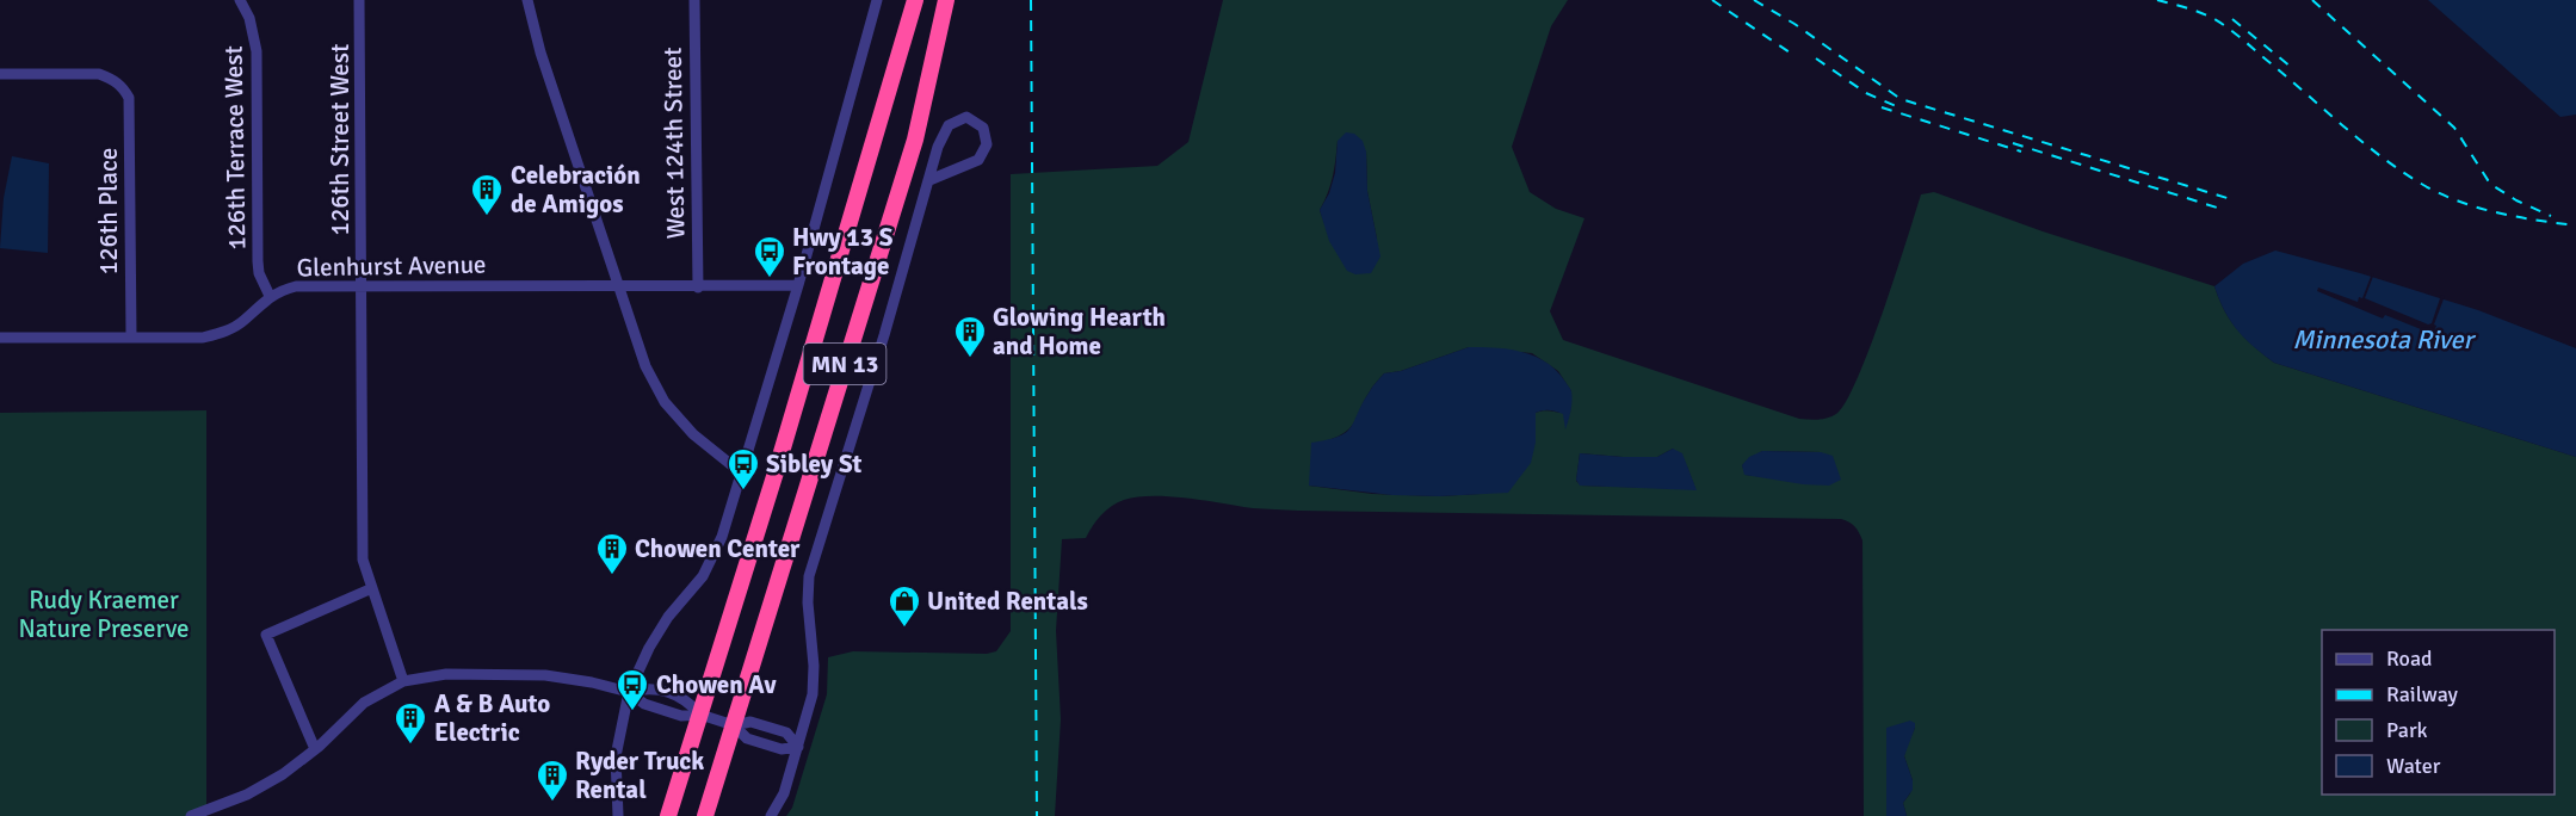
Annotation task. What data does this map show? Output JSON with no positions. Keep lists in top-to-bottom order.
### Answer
{
  "streets": {
    "highway": ["MN 13"],
    "street": [
      "126th Street West",
      "West 124th Street",
      "126th Terrace West",
      "126th Place",
      "Glenhurst Avenue"
    ]
  },
  "crossings": [
    ["126th Street West", "Glenhurst Avenue"],
    ["West 124th Street", "Glenhurst Avenue"],
    ["126th Terrace West", "Glenhurst Avenue"],
    ["126th Place", "Glenhurst Avenue"]
  ],
  "water": ["Minnesota River"],
  "parks": ["Rudy Kraemer Nature Preserve"],
  "places": {
    "building": [
      "Celebración de Amigos",
      "Glowing Hearth and Home",
      "Chowen Center",
      "A & B Auto Electric",
      "Ryder Truck Rental"
    ],
    "bus stop": ["Hwy 13 S Frontage", "Sibley St", "Chowen Av"],
    "shop": ["United Rentals"]
  },
  "legend": [
    "Road",
    "Railway",
    "Park",
    "Water"
  ]
}
